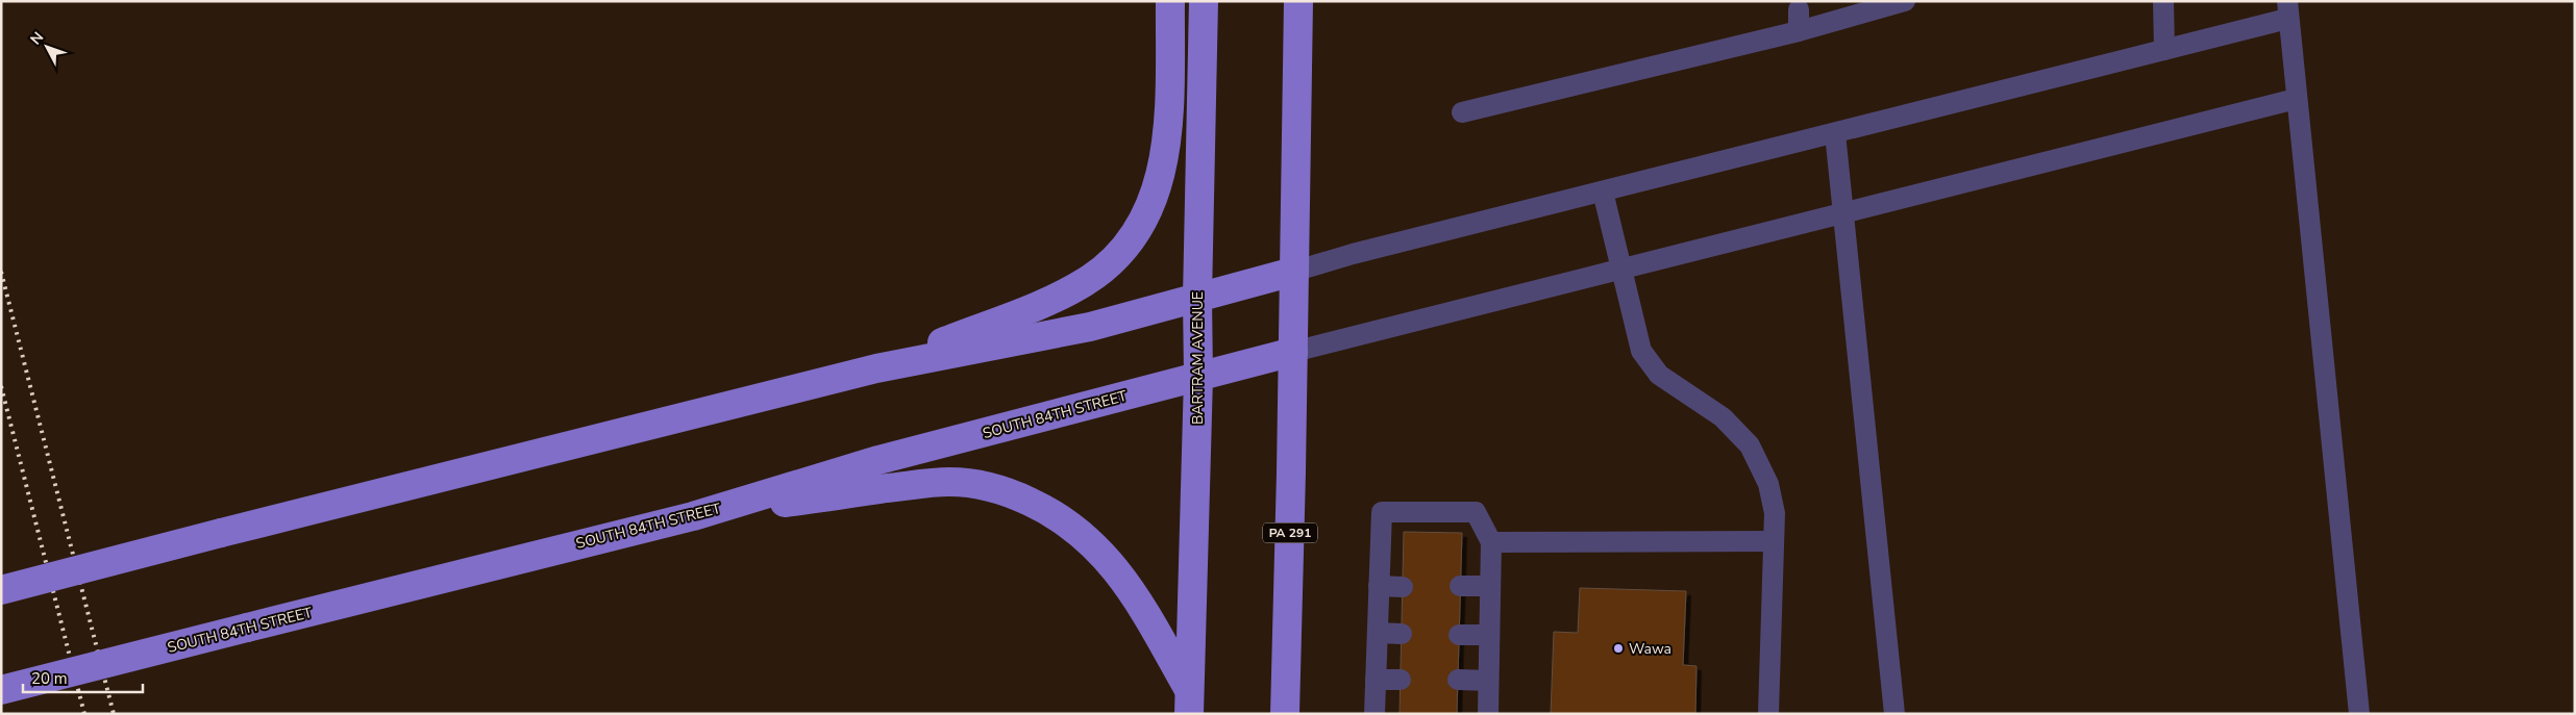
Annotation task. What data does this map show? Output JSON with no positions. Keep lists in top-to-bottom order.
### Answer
{
  "streets": {
    "main road": ["BARTRAM AVENUE", "SOUTH 84TH STREET", "PA 291"]
  },
  "crossings": [
    ["BARTRAM AVENUE", "SOUTH 84TH STREET"],
    ["SOUTH 84TH STREET", "PA 291"]
  ],
  "places": ["Wawa"],
  "scale_bar": "20 m",
  "north": "top left"
}
